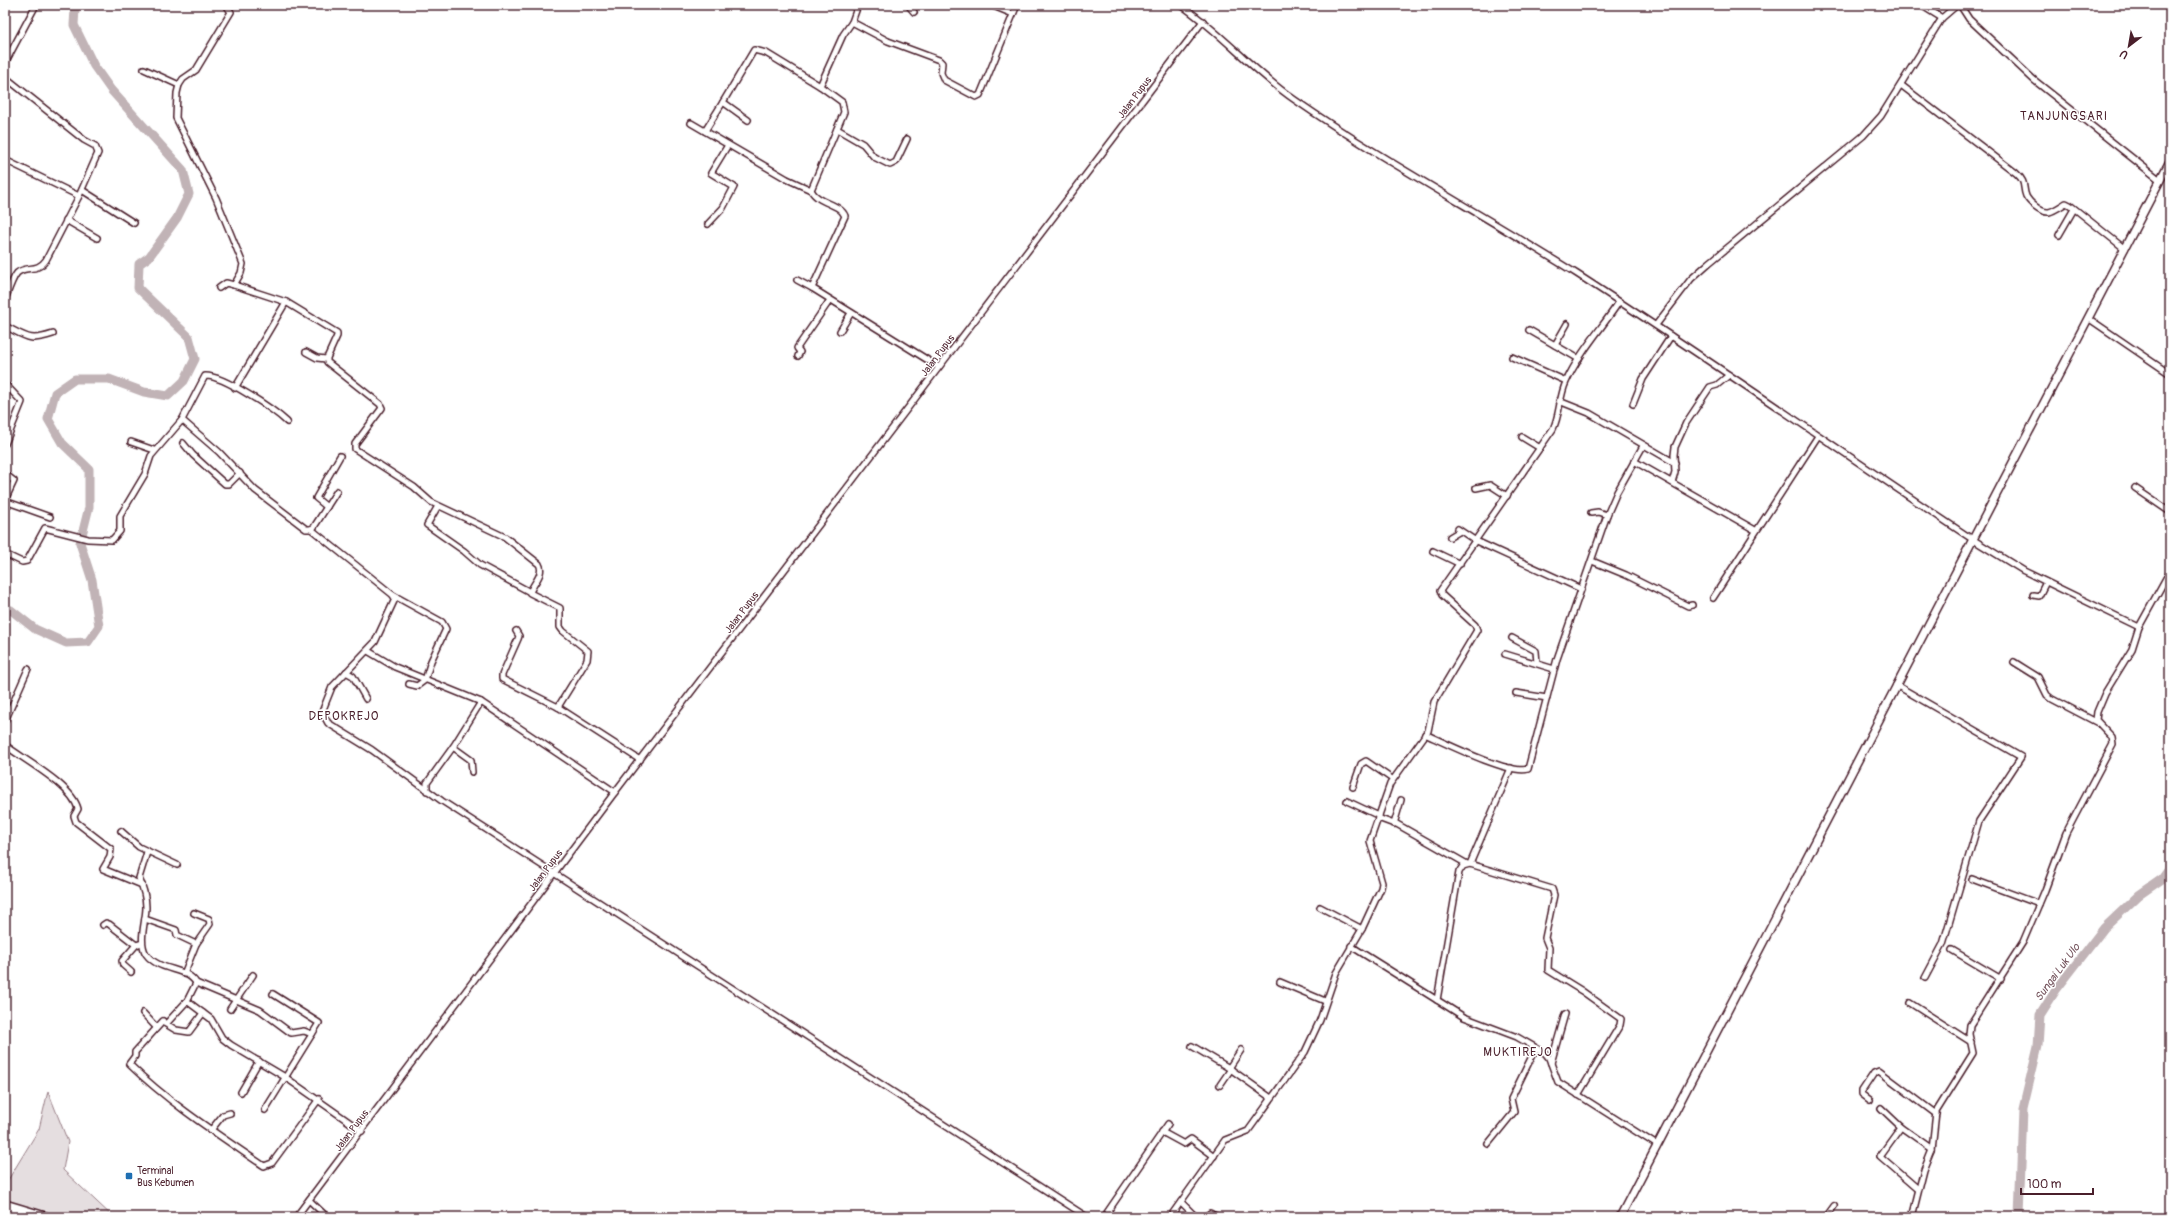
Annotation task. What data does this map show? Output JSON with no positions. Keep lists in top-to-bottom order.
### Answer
{
  "streets": {
    "street": ["Jalan Pupus"]
  },
  "districts": ["TANJUNGSARI", "DEPOKREJO", "MUKTIREJO"],
  "water": ["Sungai Luk Ulo"],
  "places": {
    "transit": ["Terminal Bus Kebumen"]
  },
  "scale_bar": "100 m",
  "north": "bottom left"
}
